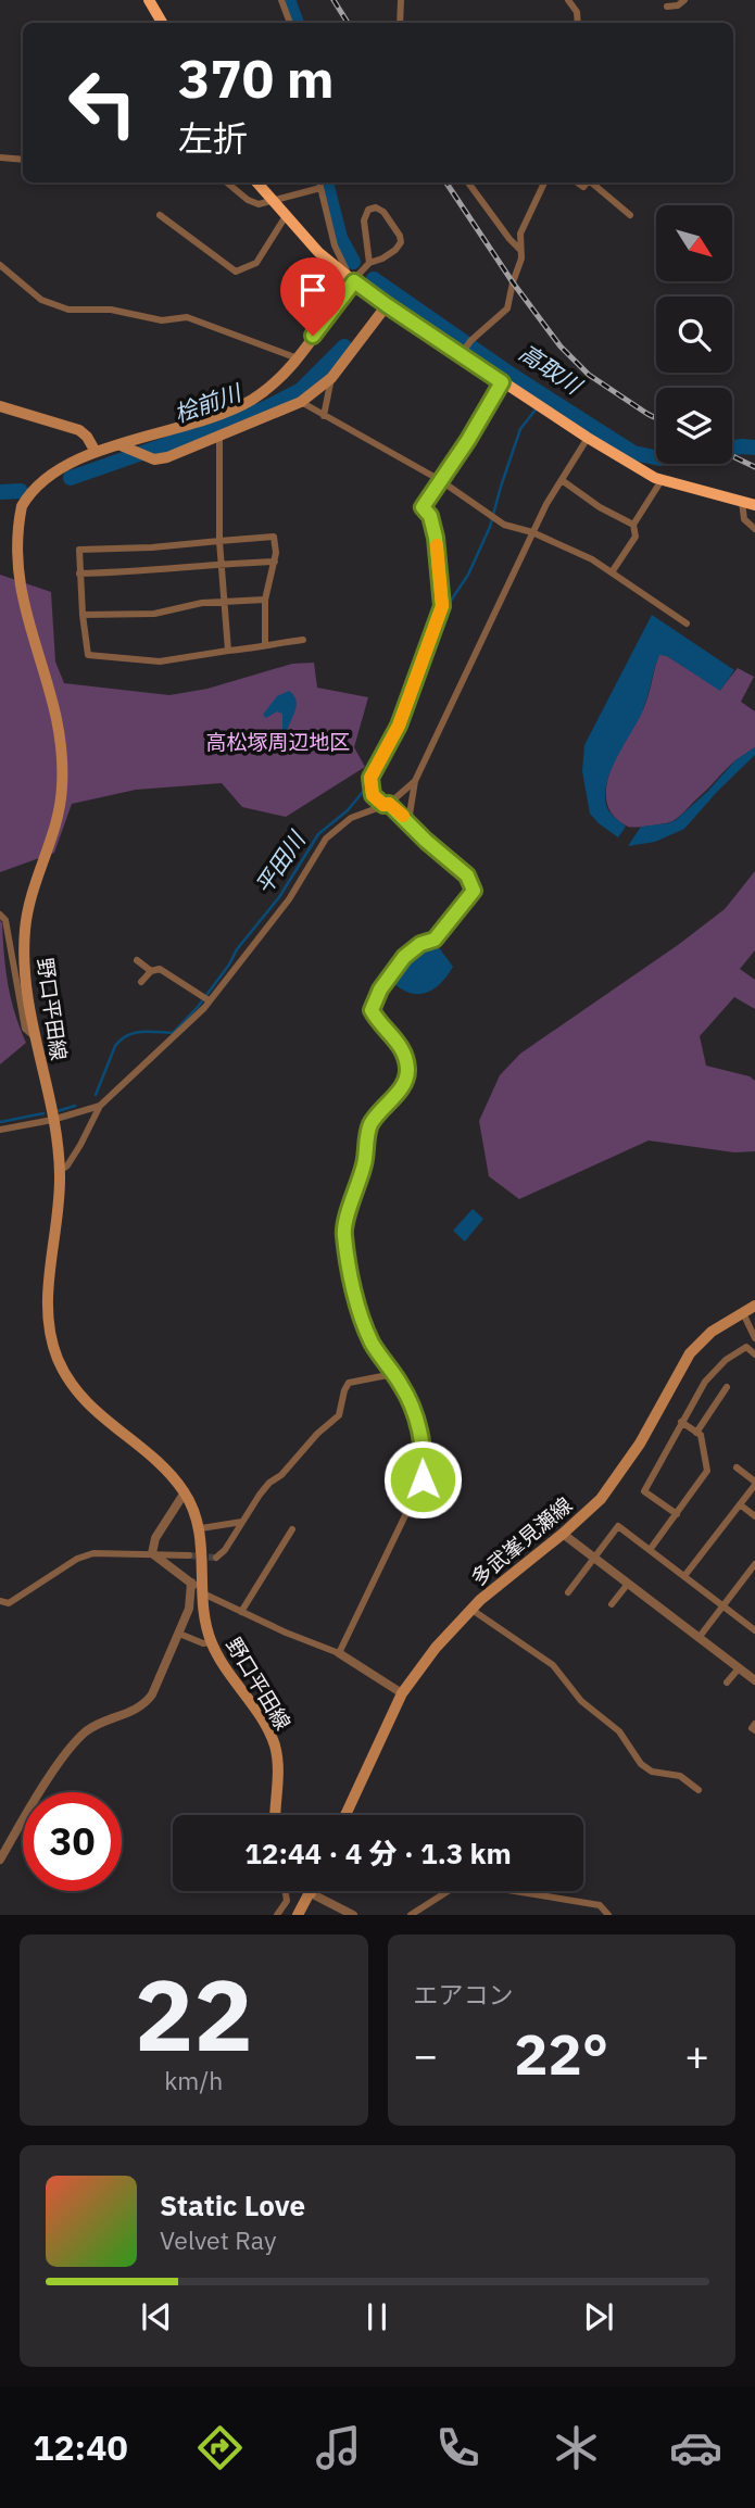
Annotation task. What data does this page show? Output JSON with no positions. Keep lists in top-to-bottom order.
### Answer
{
  "streets": {
    "main road": ["野口平田線", "多武峯見瀬線"]
  },
  "water": ["高取川", "桧前川", "平田川"],
  "parks": ["高松塚周辺地区"],
  "north": "bottom right",
  "page": {
    "turn": ["370 m", "左折"],
    "limit": "30",
    "trip": "12:44 · 4 分 · 1.3 km",
    "tile": [
      ["22", "km/h"],
      "エアコン"
    ],
    "heat": ["−", "22°", "+"],
    "song": ["Static Love", "Velvet Ray"],
    "tabs": "12:40"
  }
}
